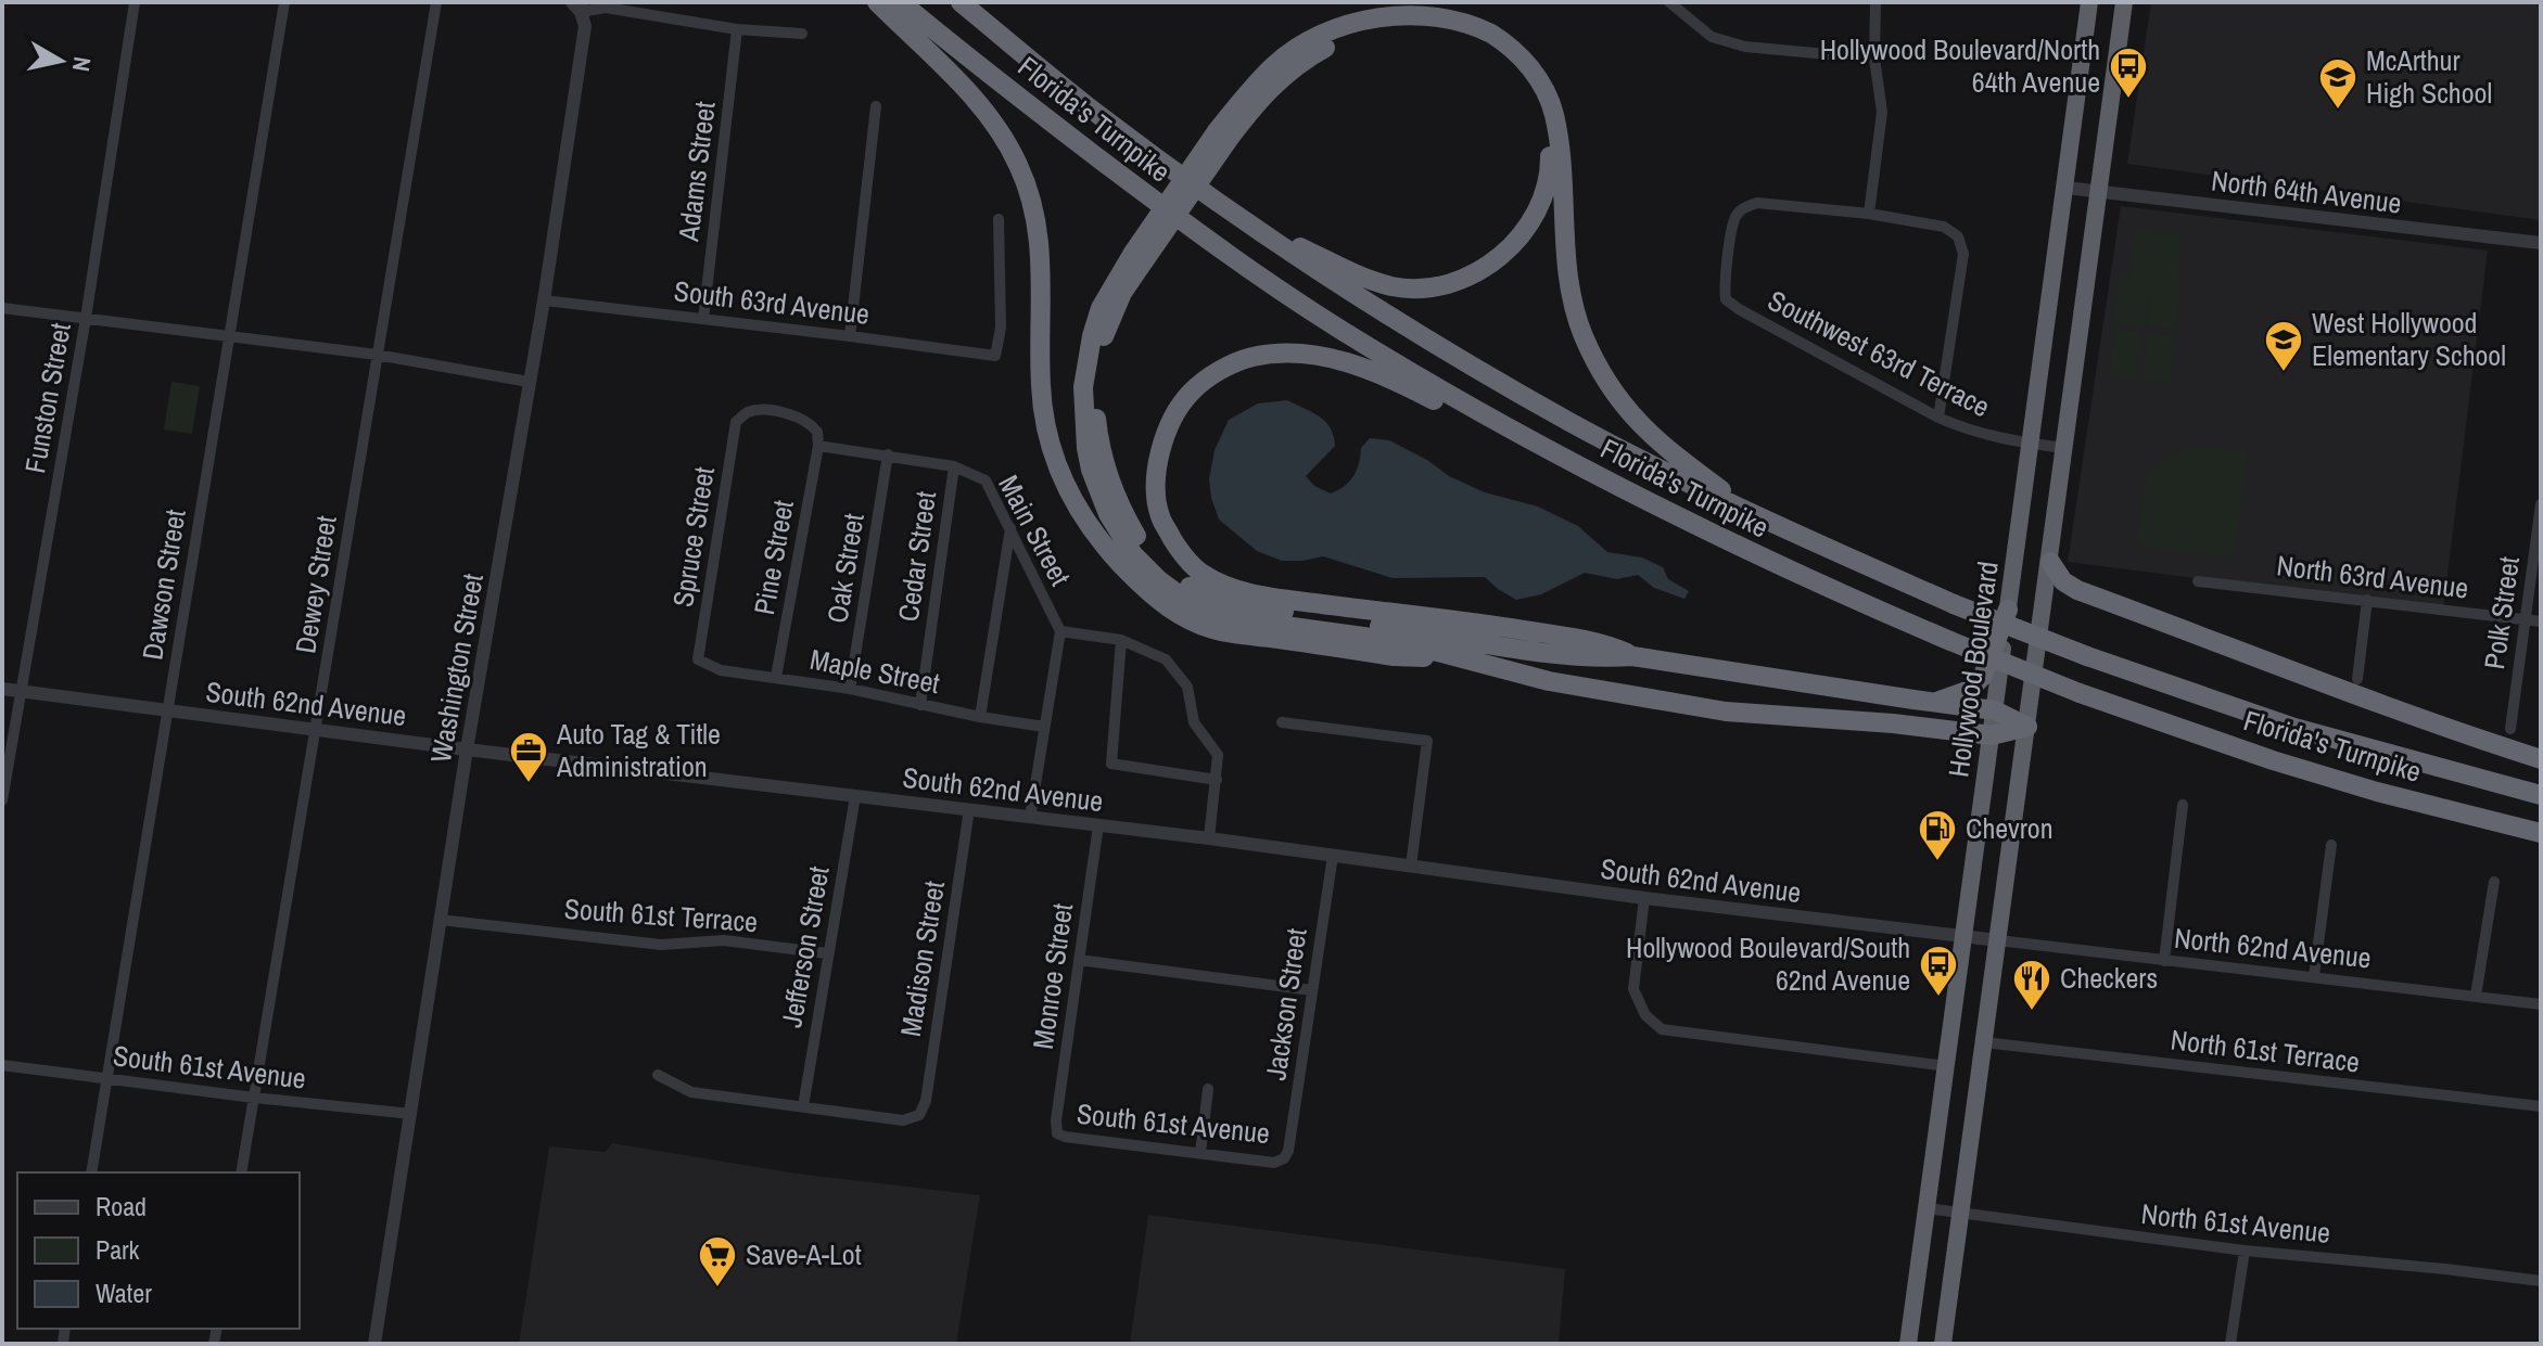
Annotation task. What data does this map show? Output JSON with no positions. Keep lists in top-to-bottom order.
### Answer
{
  "streets": {
    "highway": ["Florida's Turnpike", "Hollywood Boulevard"],
    "street": [
      "Adams Street",
      "North 64th Avenue",
      "South 63rd Avenue",
      "Southwest 63rd Terrace",
      "Funston Street",
      "Main Street",
      "Spruce Street",
      "Cedar Street",
      "Pine Street",
      "Oak Street",
      "North 63rd Avenue",
      "Dawson Street",
      "Dewey Street",
      "Polk Street",
      "Washington Street",
      "Maple Street",
      "South 62nd Avenue",
      "South 61st Terrace",
      "Jefferson Street",
      "North 62nd Avenue",
      "Madison Street",
      "Monroe Street",
      "Jackson Street",
      "North 61st Terrace",
      "South 61st Avenue",
      "North 61st Avenue"
    ]
  },
  "crossings": [
    ["Adams Street", "South 63rd Avenue"],
    ["North 64th Avenue", "Hollywood Boulevard"],
    ["South 63rd Avenue", "Washington Street"],
    ["Southwest 63rd Terrace", "Hollywood Boulevard"],
    ["Funston Street", "South 62nd Avenue"],
    ["Main Street", "Spruce Street"],
    ["Main Street", "Cedar Street"],
    ["Main Street", "Pine Street"],
    ["Main Street", "Oak Street"],
    ["Main Street", "Maple Street"],
    ["Main Street", "South 62nd Avenue"],
    ["Spruce Street", "Pine Street"],
    ["Spruce Street", "Maple Street"],
    ["Cedar Street", "Maple Street"],
    ["Pine Street", "Maple Street"],
    ["Oak Street", "Maple Street"],
    ["North 63rd Avenue", "Polk Street"],
    ["Dawson Street", "South 62nd Avenue"],
    ["Dawson Street", "South 61st Avenue"],
    ["Dewey Street", "South 62nd Avenue"],
    ["Dewey Street", "South 61st Avenue"],
    ["Washington Street", "South 62nd Avenue"],
    ["Washington Street", "South 61st Terrace"],
    ["Washington Street", "South 61st Avenue"],
    ["Hollywood Boulevard", "South 62nd Avenue"],
    ["Hollywood Boulevard", "North 61st Avenue"],
    ["South 62nd Avenue", "Jefferson Street"],
    ["South 62nd Avenue", "North 62nd Avenue"],
    ["South 62nd Avenue", "Madison Street"],
    ["South 62nd Avenue", "Monroe Street"],
    ["South 62nd Avenue", "Jackson Street"],
    ["South 61st Terrace", "Jefferson Street"],
    ["Jefferson Street", "Madison Street"],
    ["Monroe Street", "South 61st Avenue"],
    ["Jackson Street", "South 61st Avenue"]
  ],
  "places": {
    "bus stop": ["Hollywood Boulevard/North 64th Avenue", "Hollywood Boulevard/South 62nd Avenue"],
    "school or university": ["McArthur High School", "West Hollywood Elementary School"],
    "office": ["Auto Tag & Title Administration"],
    "fuel station": ["Chevron"],
    "restaurant": ["Checkers"],
    "supermarket": ["Save-A-Lot"]
  },
  "legend": ["Road", "Park", "Water"],
  "north": "right"
}
